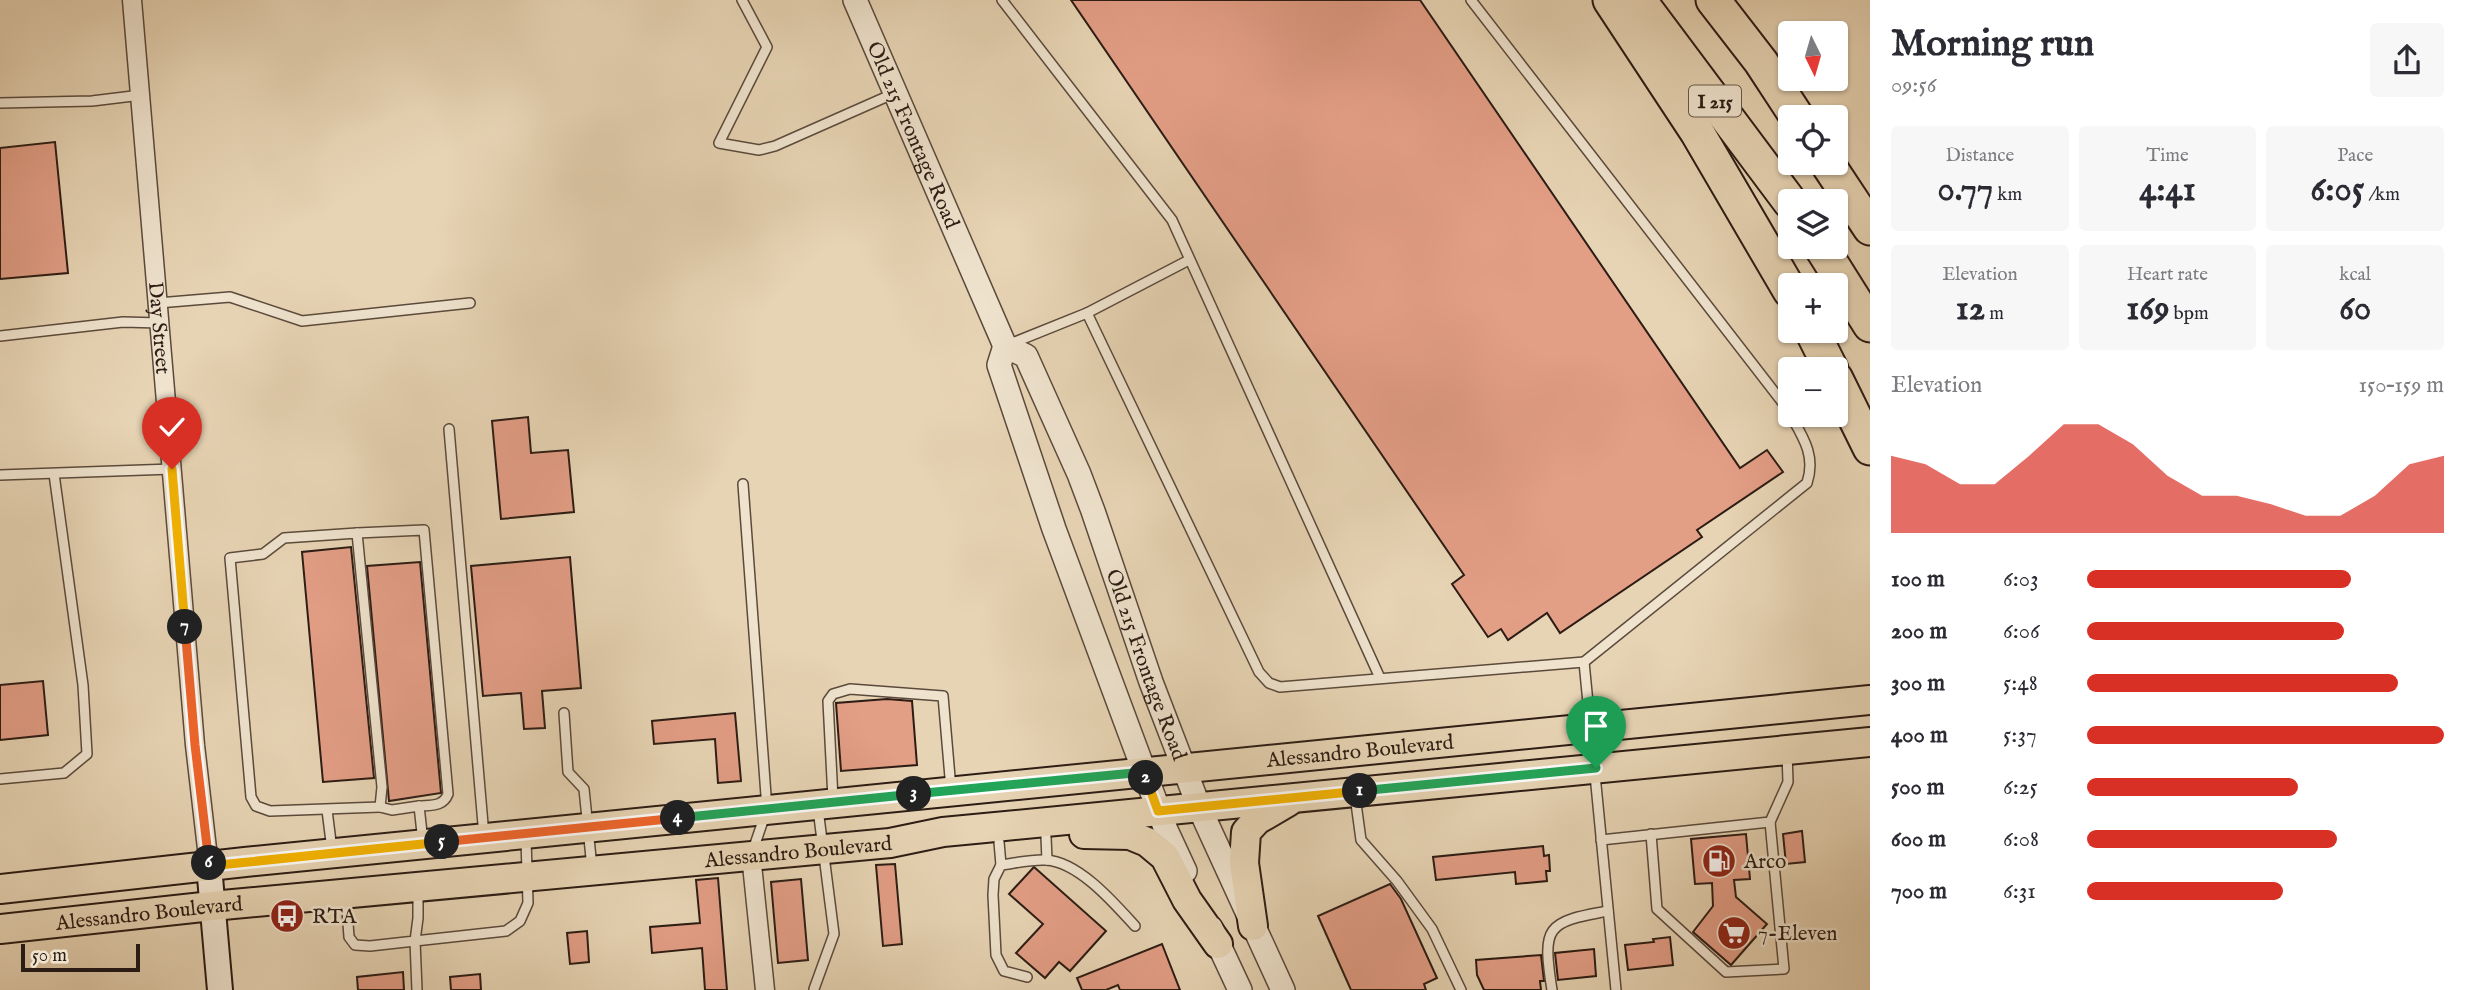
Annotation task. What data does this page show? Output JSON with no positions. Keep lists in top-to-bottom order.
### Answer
{
  "streets": {
    "highway": ["I 215"],
    "main road": ["Day Street", "Alessandro Boulevard"],
    "street": ["Old 215 Frontage Road"]
  },
  "crossings": [
    ["Old 215 Frontage Road", "Alessandro Boulevard"],
    ["Day Street", "Alessandro Boulevard"]
  ],
  "places": {
    "fuel station": ["Arco"],
    "bus stop": ["RTA"],
    "supermarket": ["7-Eleven"]
  },
  "scale_bar": "50 m",
  "north": "bottom",
  "page": {
    "heading": ["Morning run", "09:56"],
    "map_buttons": ["+", "−"],
    "stats": [
      ["Distance", "0.77 km"],
      ["Time", "4:41"],
      ["Pace", "6:05 /km"],
      ["Elevation", "12 m"],
      ["Heart rate", "169 bpm"],
      ["kcal", "60"]
    ],
    "chart": ["Elevation", "150–159 m"],
    "list": [
      {
        "name": "100 m",
        "note": "6:03"
      },
      {
        "name": "200 m",
        "note": "6:06"
      },
      {
        "name": "300 m",
        "note": "5:48"
      },
      {
        "name": "400 m",
        "note": "5:37"
      },
      {
        "name": "500 m",
        "note": "6:25"
      },
      {
        "name": "600 m",
        "note": "6:08"
      },
      {
        "name": "700 m",
        "note": "6:31"
      }
    ],
    "pins": [
      "7",
      "2",
      "1",
      "3",
      "4",
      "5",
      "6"
    ],
    "scale": "50 m"
  }
}
